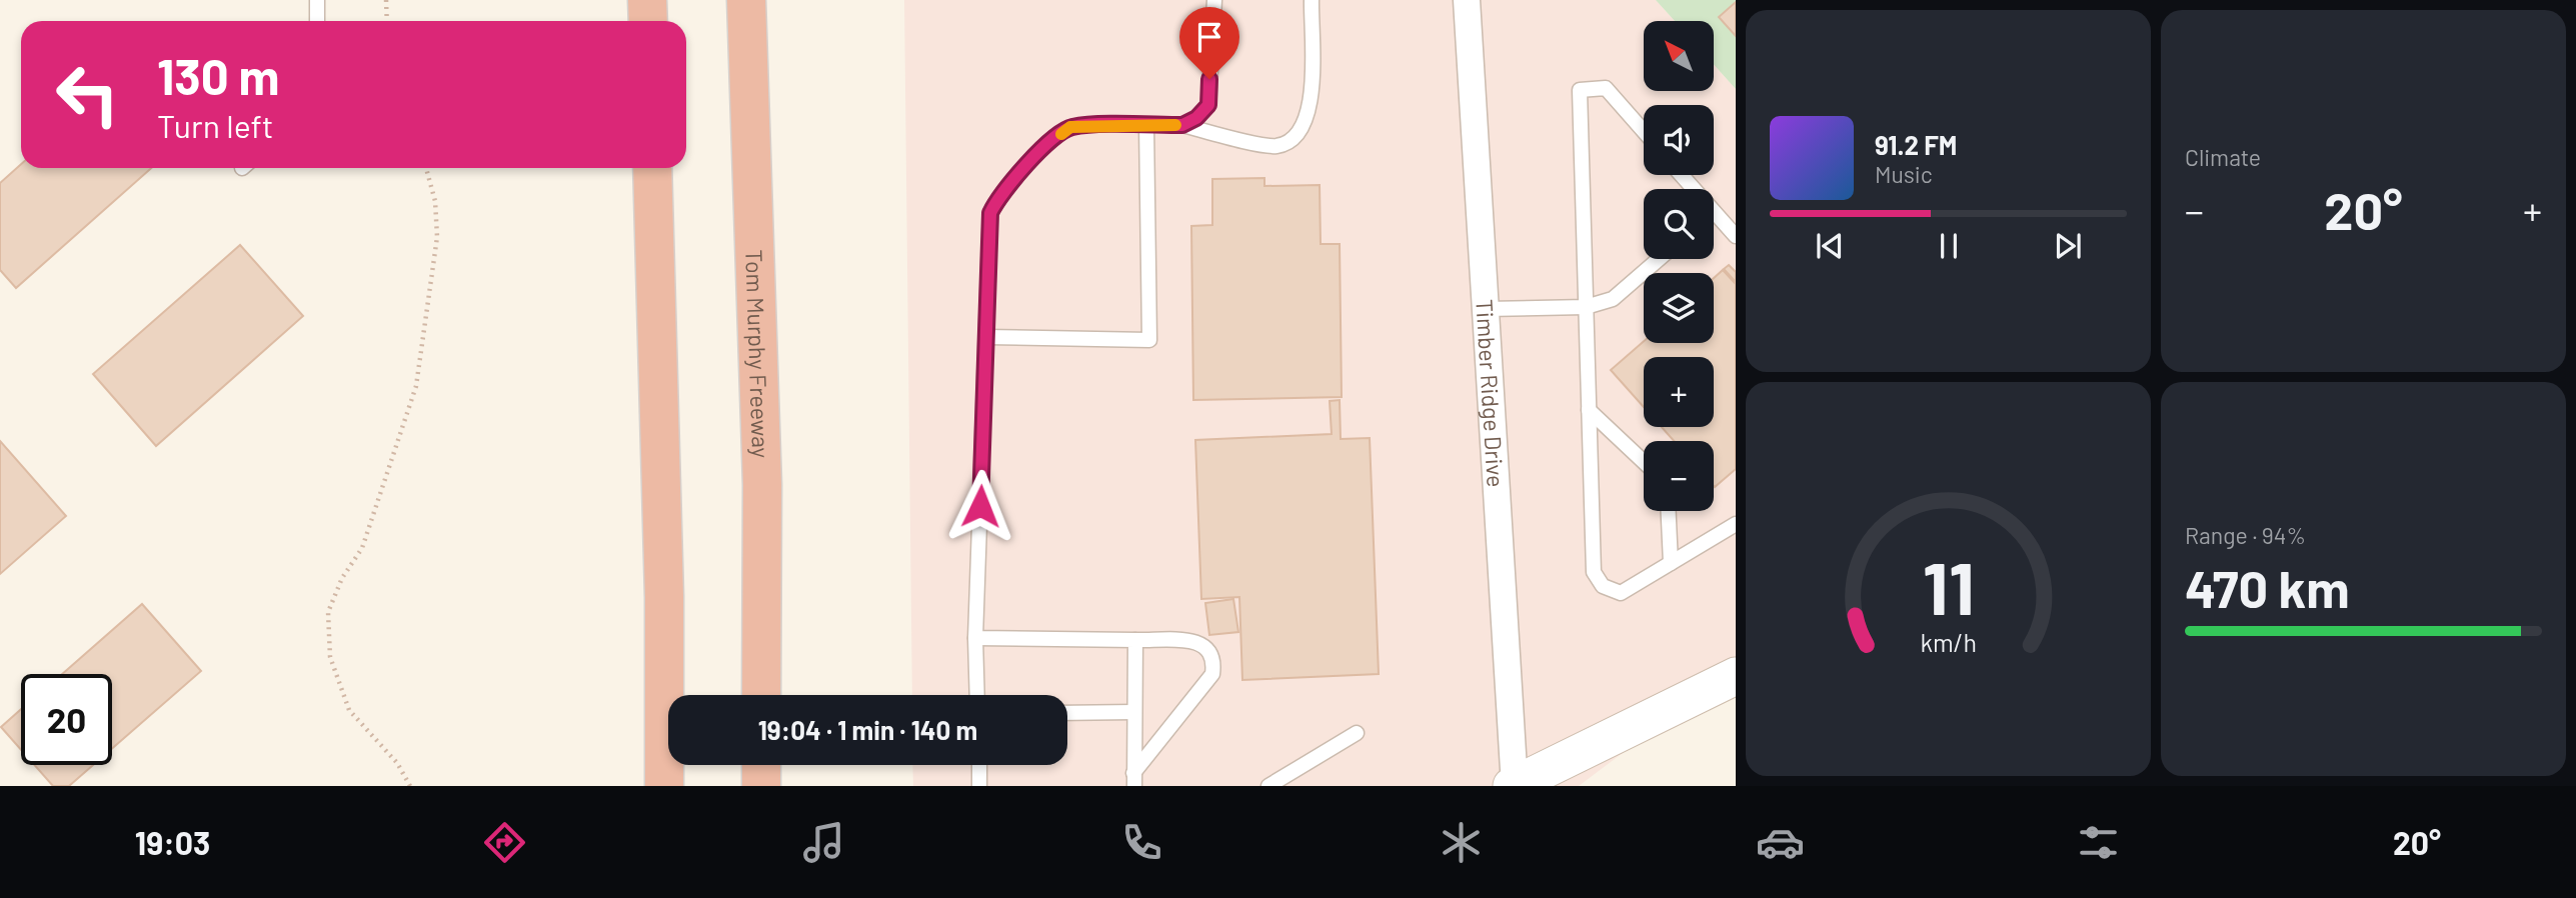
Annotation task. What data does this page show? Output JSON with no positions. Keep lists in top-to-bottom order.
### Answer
{
  "streets": {
    "highway": ["Tom Murphy Freeway"],
    "street": ["Timber Ridge Drive"]
  },
  "north": "top left",
  "page": {
    "tile": [
      "Climate",
      ["Range · 94%", "470 km"]
    ],
    "map_buttons": ["+", "−"],
    "turn": ["130 m", "Turn left"],
    "song": ["91.2 FM", "Music"],
    "heat": ["−", "20°", "+"],
    "limit": "20",
    "trip": "19:04 · 1 min · 140 m",
    "tabs": ["19:03", "20°"],
    "gauge": ["11", "km/h"]
  }
}
